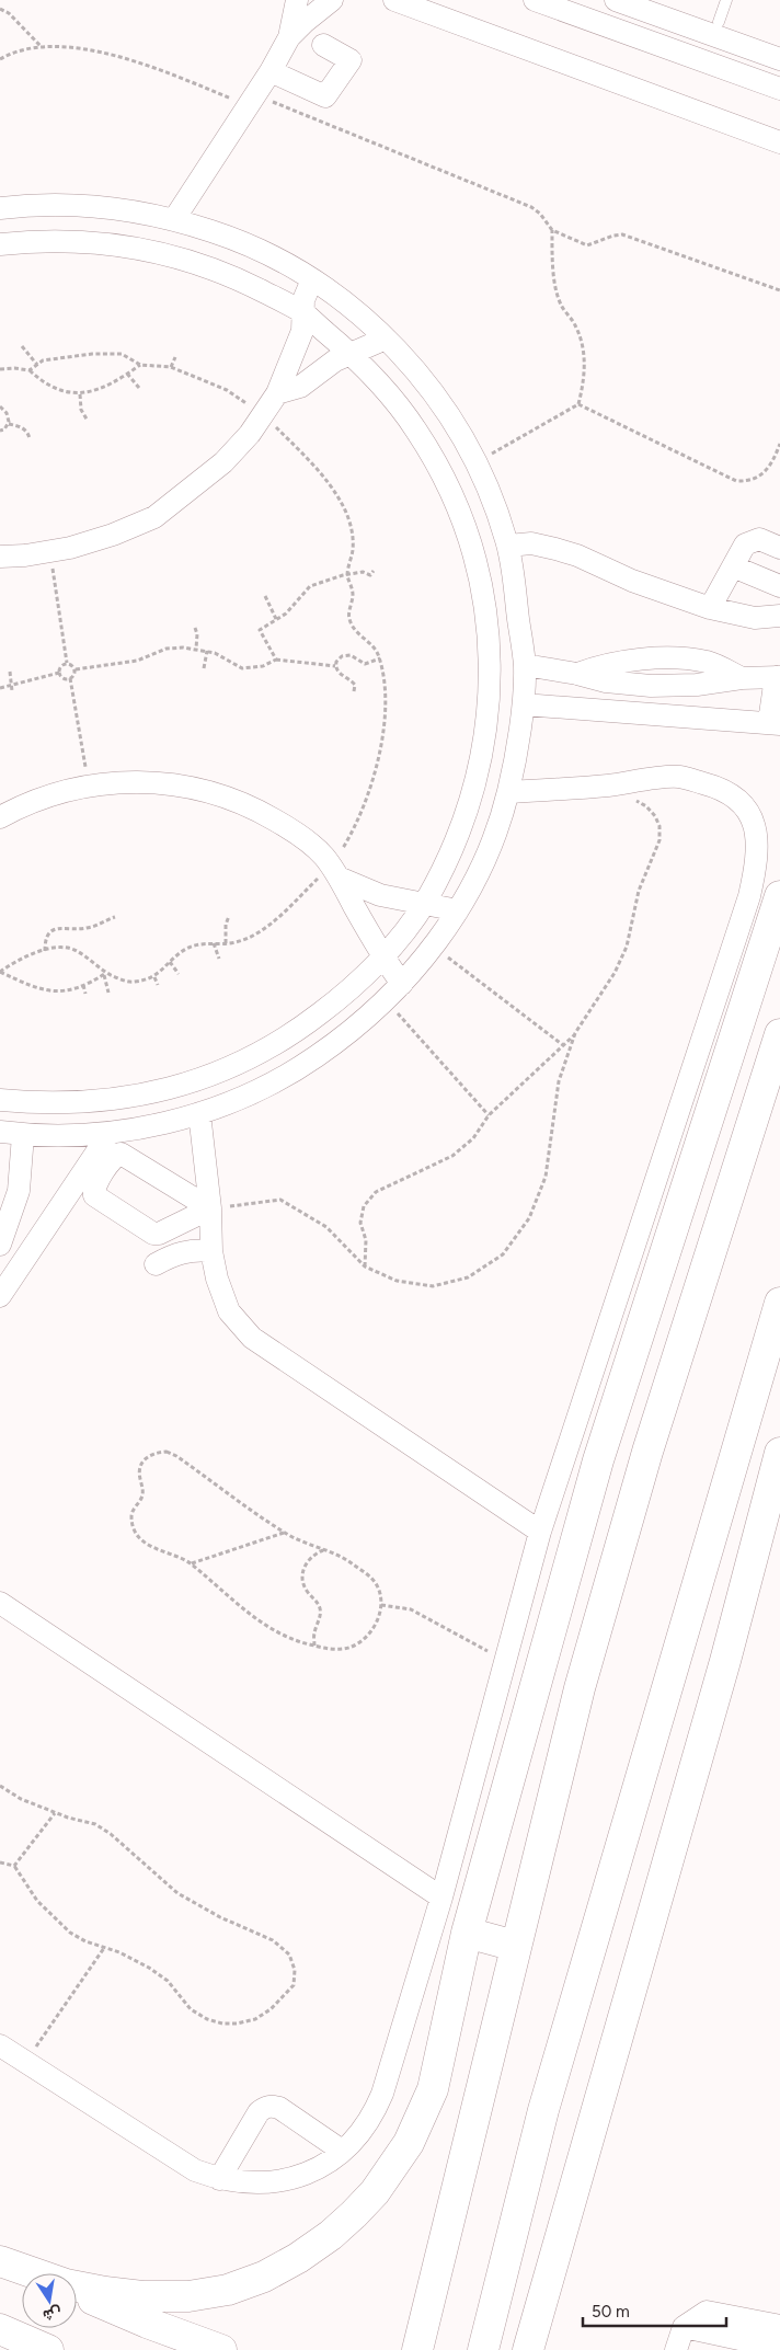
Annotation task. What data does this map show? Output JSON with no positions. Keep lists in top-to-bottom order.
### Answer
{
  "scale_bar": "50 m",
  "north": "bottom"
}
